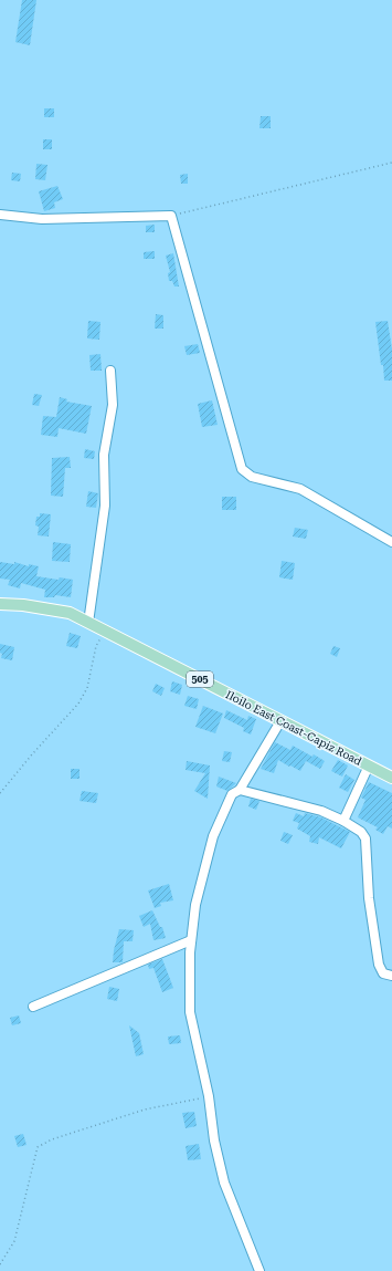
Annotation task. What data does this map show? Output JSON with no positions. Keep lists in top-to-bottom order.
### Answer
{
  "streets": {
    "main road": ["505", "Iloilo East Coast-Capiz Road"]
  }
}
